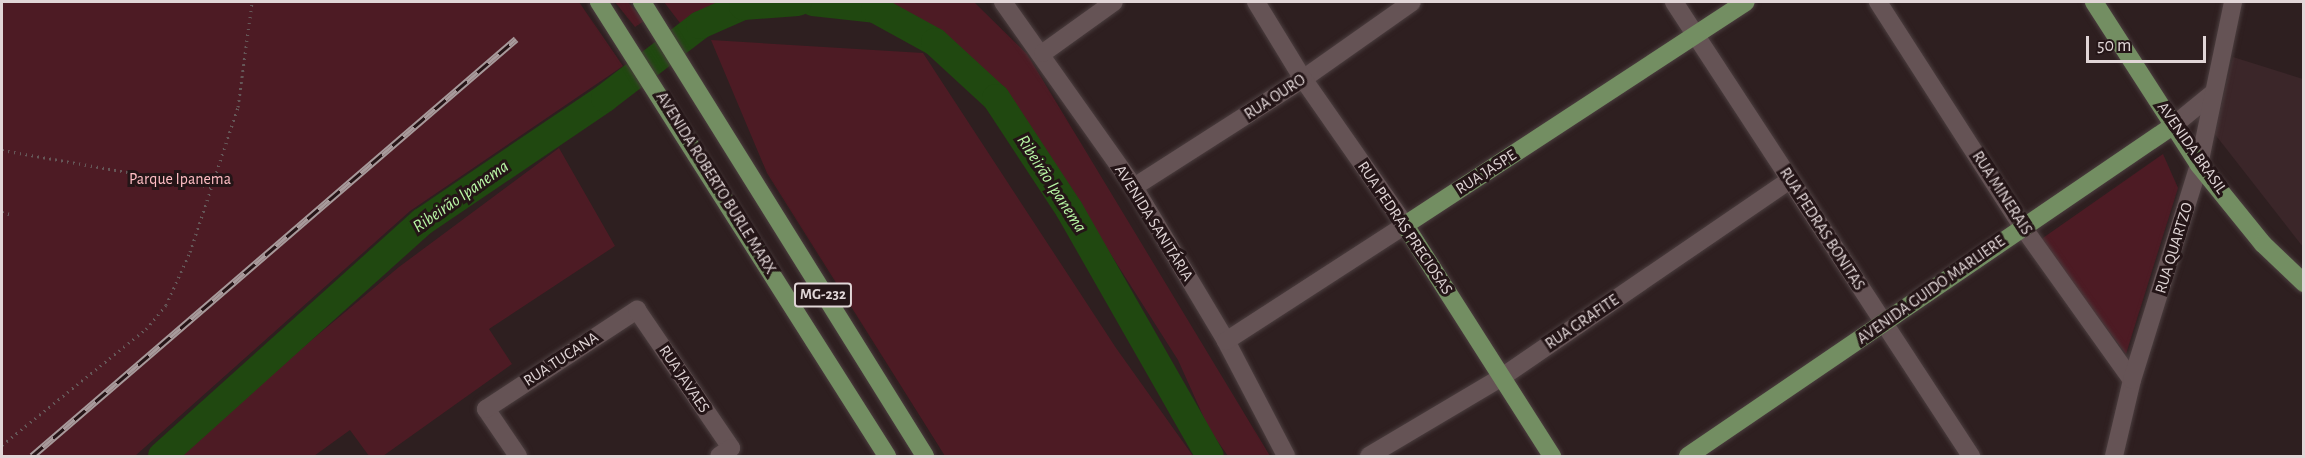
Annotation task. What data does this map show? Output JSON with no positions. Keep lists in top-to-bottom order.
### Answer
{
  "streets": {
    "main road": [
      "AVENIDA BRASIL",
      "RUA JASPE",
      "AVENIDA ROBERTO BURLE MARX",
      "RUA PEDRAS PRECIOSAS",
      "AVENIDA GUIDO MARLIERE",
      "MG-232"
    ],
    "street": [
      "RUA OURO",
      "RUA MINERAIS",
      "AVENIDA SANITÁRIA",
      "RUA PEDRAS BONITAS",
      "RUA QUARTZO",
      "RUA GRAFITE",
      "RUA TUCANA",
      "RUA JAVAES"
    ]
  },
  "crossings": [
    ["RUA OURO", "AVENIDA SANITÁRIA"],
    ["RUA OURO", "RUA PEDRAS PRECIOSAS"],
    ["AVENIDA BRASIL", "RUA QUARTZO"],
    ["AVENIDA BRASIL", "AVENIDA GUIDO MARLIERE"],
    ["RUA JASPE", "AVENIDA SANITÁRIA"],
    ["RUA JASPE", "RUA PEDRAS PRECIOSAS"],
    ["RUA JASPE", "RUA PEDRAS BONITAS"],
    ["RUA MINERAIS", "RUA QUARTZO"],
    ["RUA MINERAIS", "AVENIDA GUIDO MARLIERE"],
    ["RUA PEDRAS PRECIOSAS", "RUA GRAFITE"],
    ["RUA PEDRAS BONITAS", "AVENIDA GUIDO MARLIERE"],
    ["RUA PEDRAS BONITAS", "RUA GRAFITE"],
    ["RUA TUCANA", "RUA JAVAES"]
  ],
  "water": ["Ribeirão Ipanema"],
  "parks": ["Parque Ipanema"],
  "scale_bar": "50 m"
}
